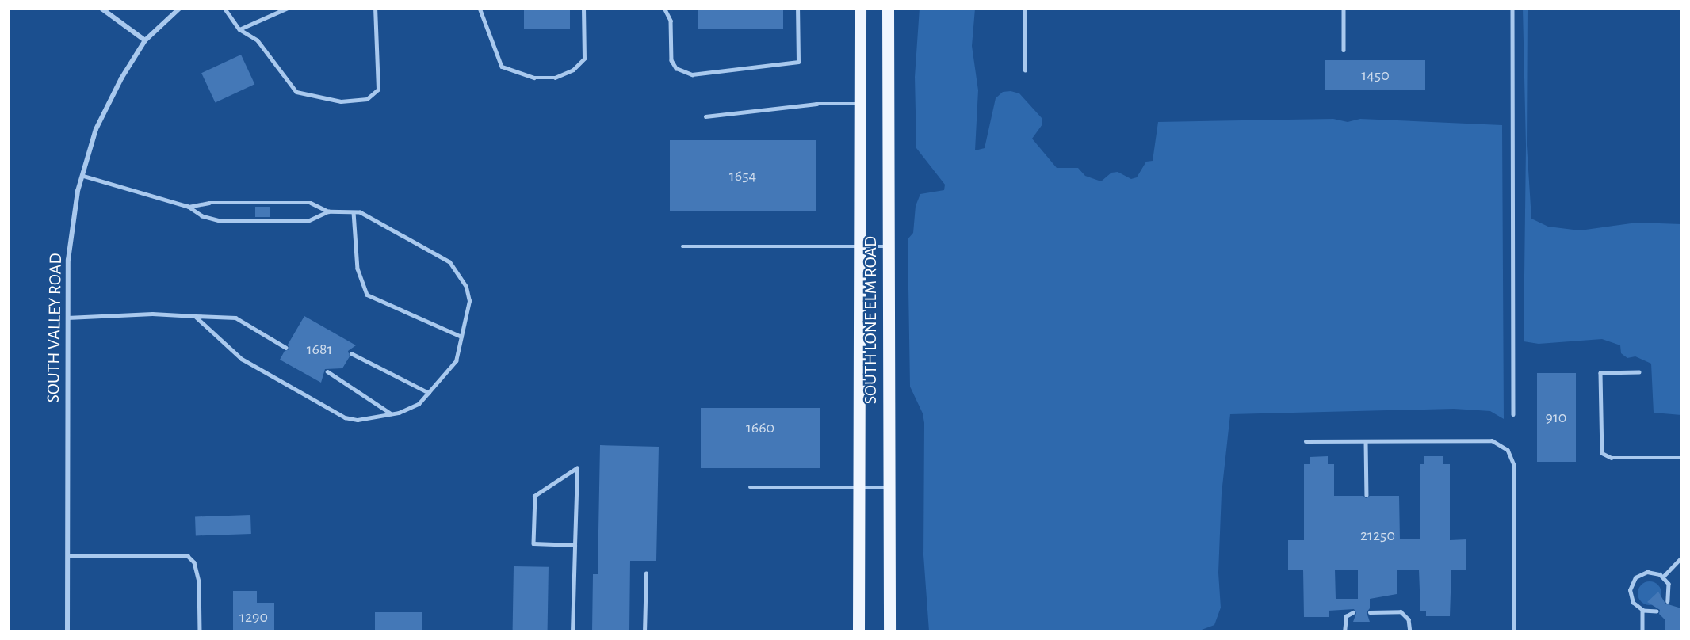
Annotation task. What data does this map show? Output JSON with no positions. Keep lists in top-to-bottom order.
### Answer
{
  "streets": {
    "main road": ["SOUTH LONE ELM ROAD"],
    "street": ["SOUTH VALLEY ROAD"]
  },
  "house_numbers": [
    "1450",
    "1654",
    "1681",
    "910",
    "1660",
    "21250",
    "1290"
  ]
}
